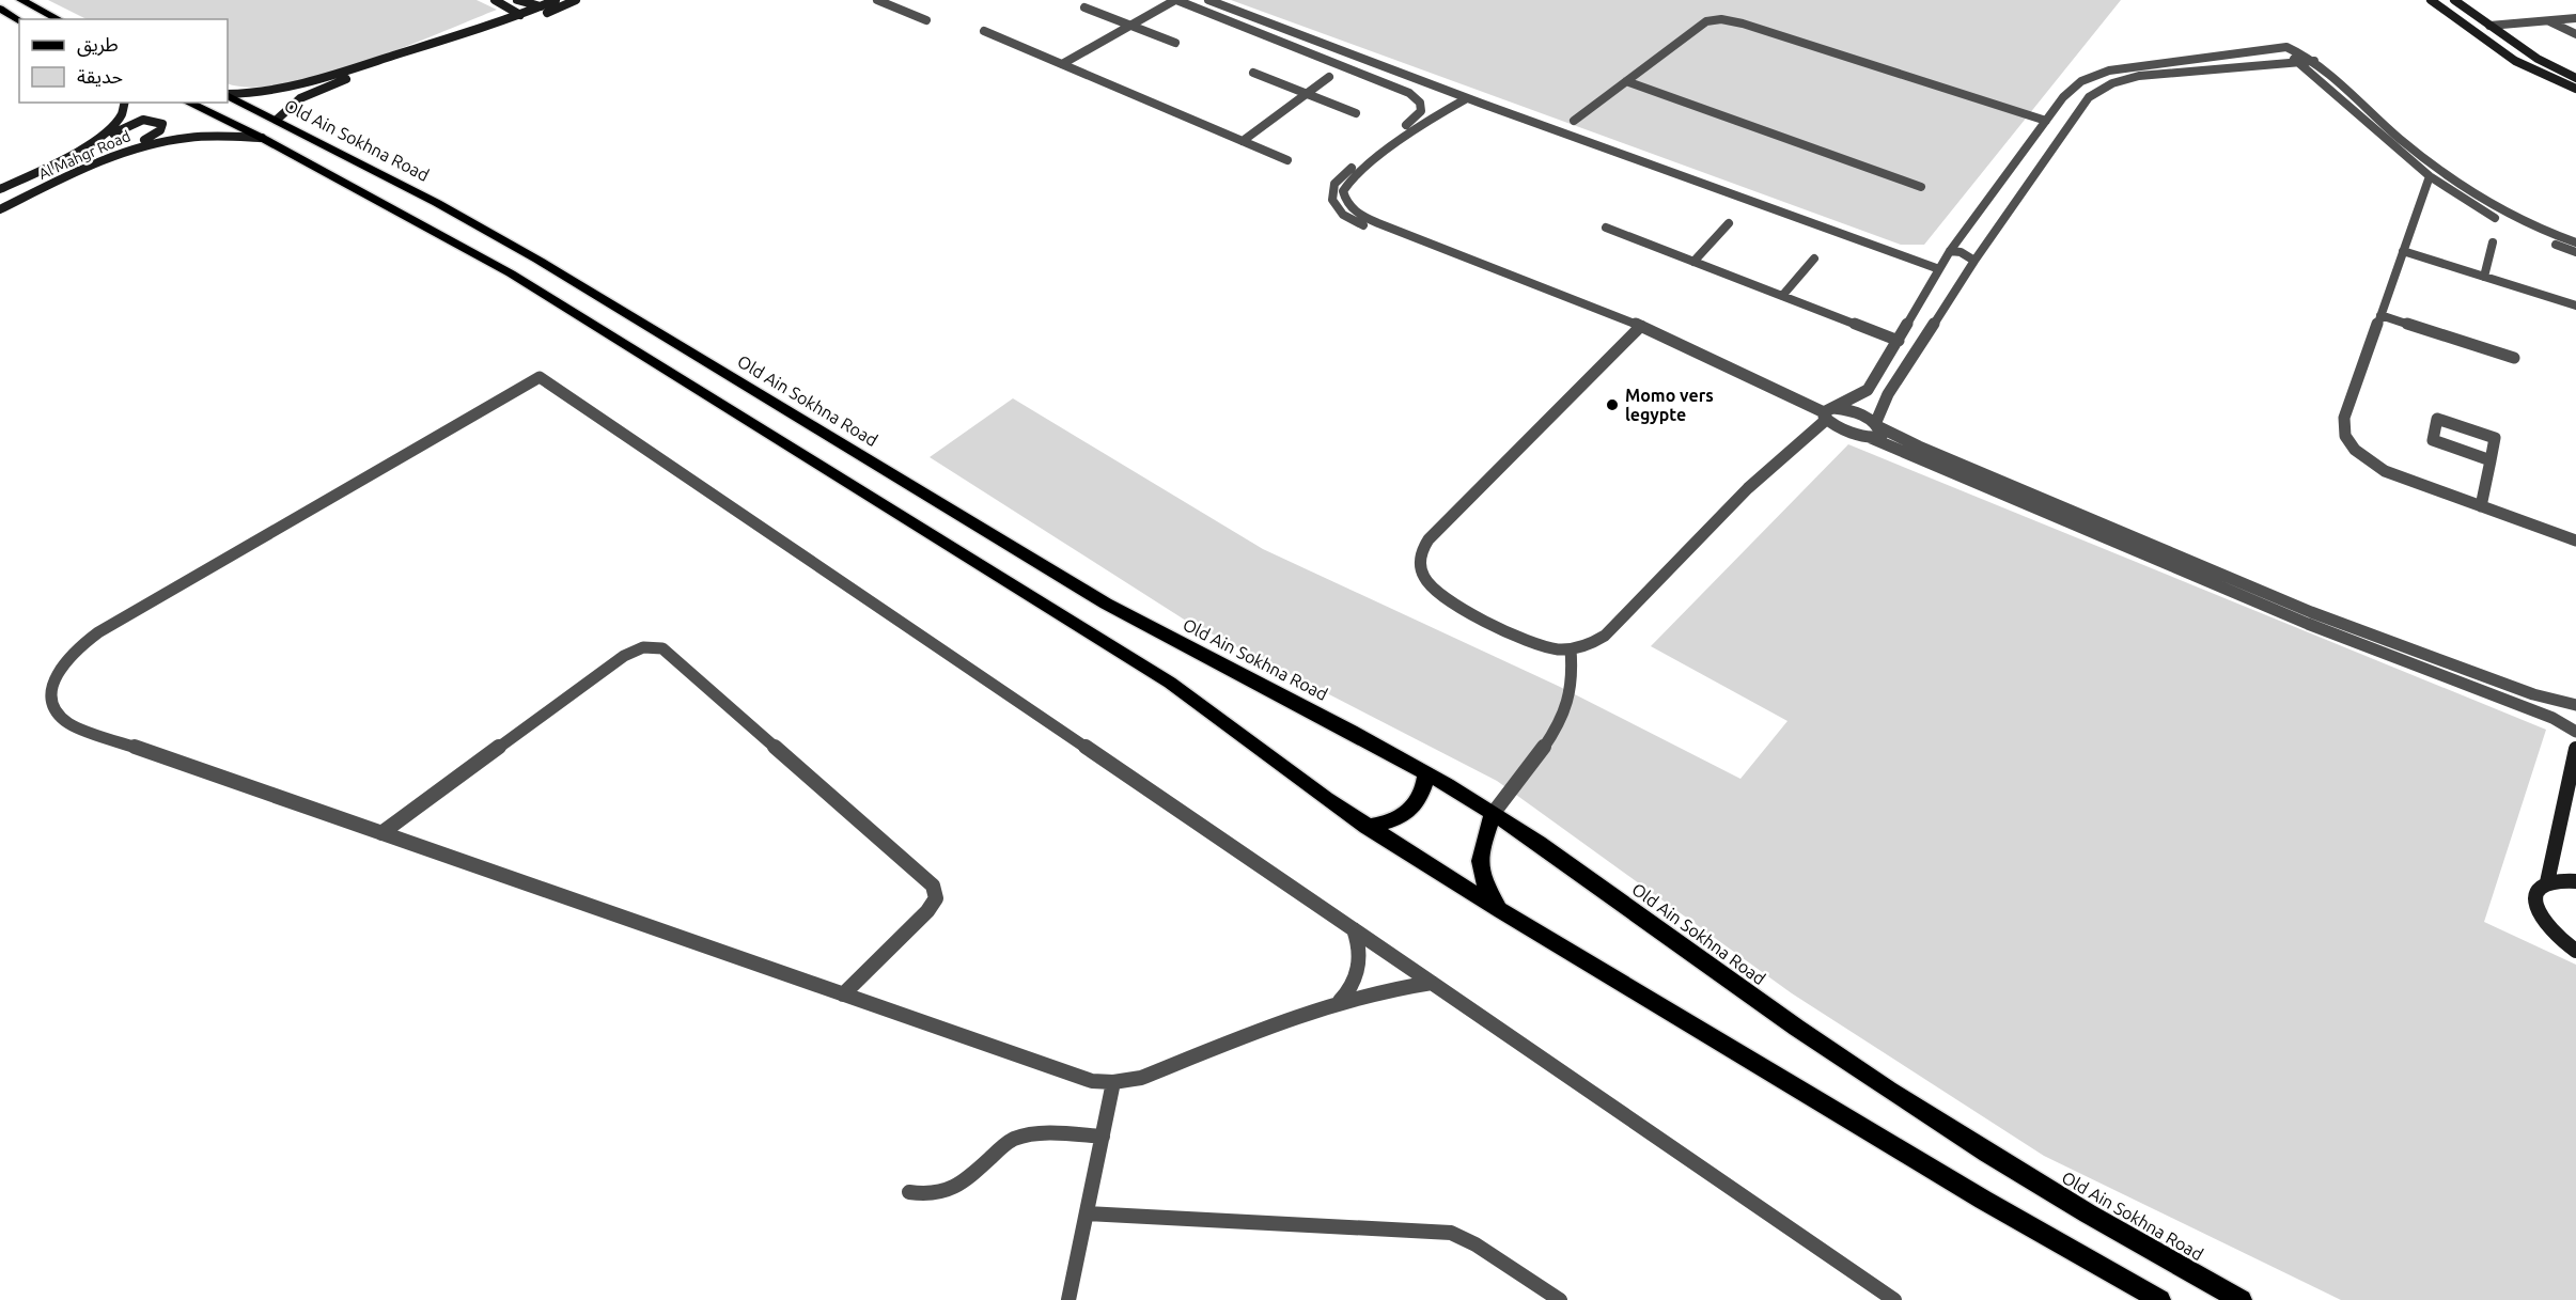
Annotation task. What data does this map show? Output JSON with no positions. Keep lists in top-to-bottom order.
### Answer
{
  "streets": {
    "main road": ["Old Ain Sokhna Road"],
    "street": ["Al Mahgr Road"]
  },
  "places": ["Momo vers legypte"],
  "legend": ["طريق", "حديقة"]
}
